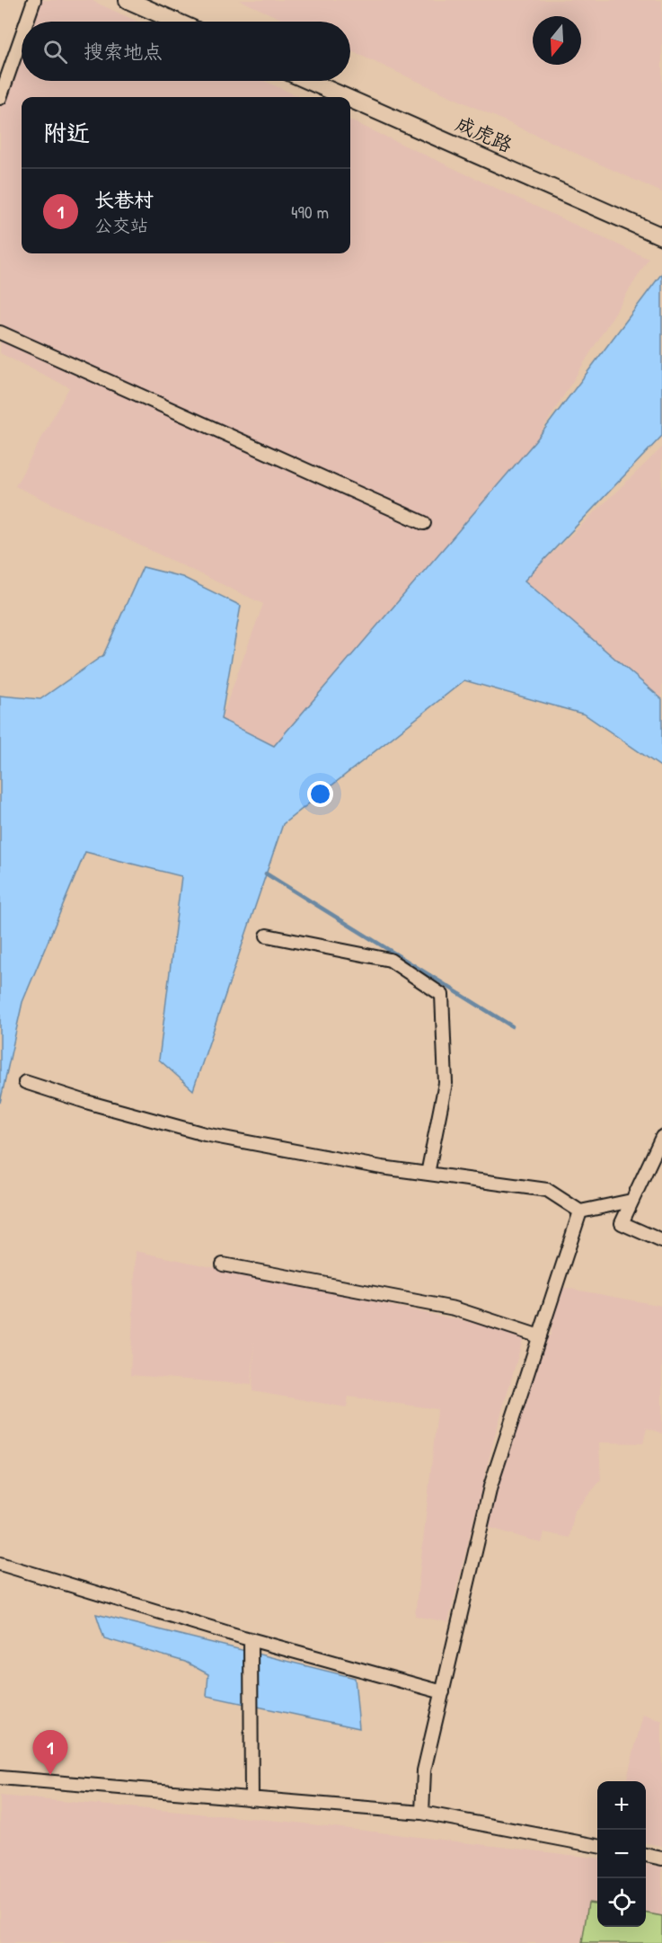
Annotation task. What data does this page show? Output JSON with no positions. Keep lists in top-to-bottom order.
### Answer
{
  "streets": {
    "street": ["成虎路"]
  },
  "north": "bottom",
  "page": {
    "search": "搜索地点",
    "heading": "附近",
    "list": [
      {
        "mark": "1",
        "name": "长巷村",
        "note": "公交站",
        "value": "490 m"
      }
    ],
    "pins": "1",
    "map_buttons": ["+", "−"]
  }
}
